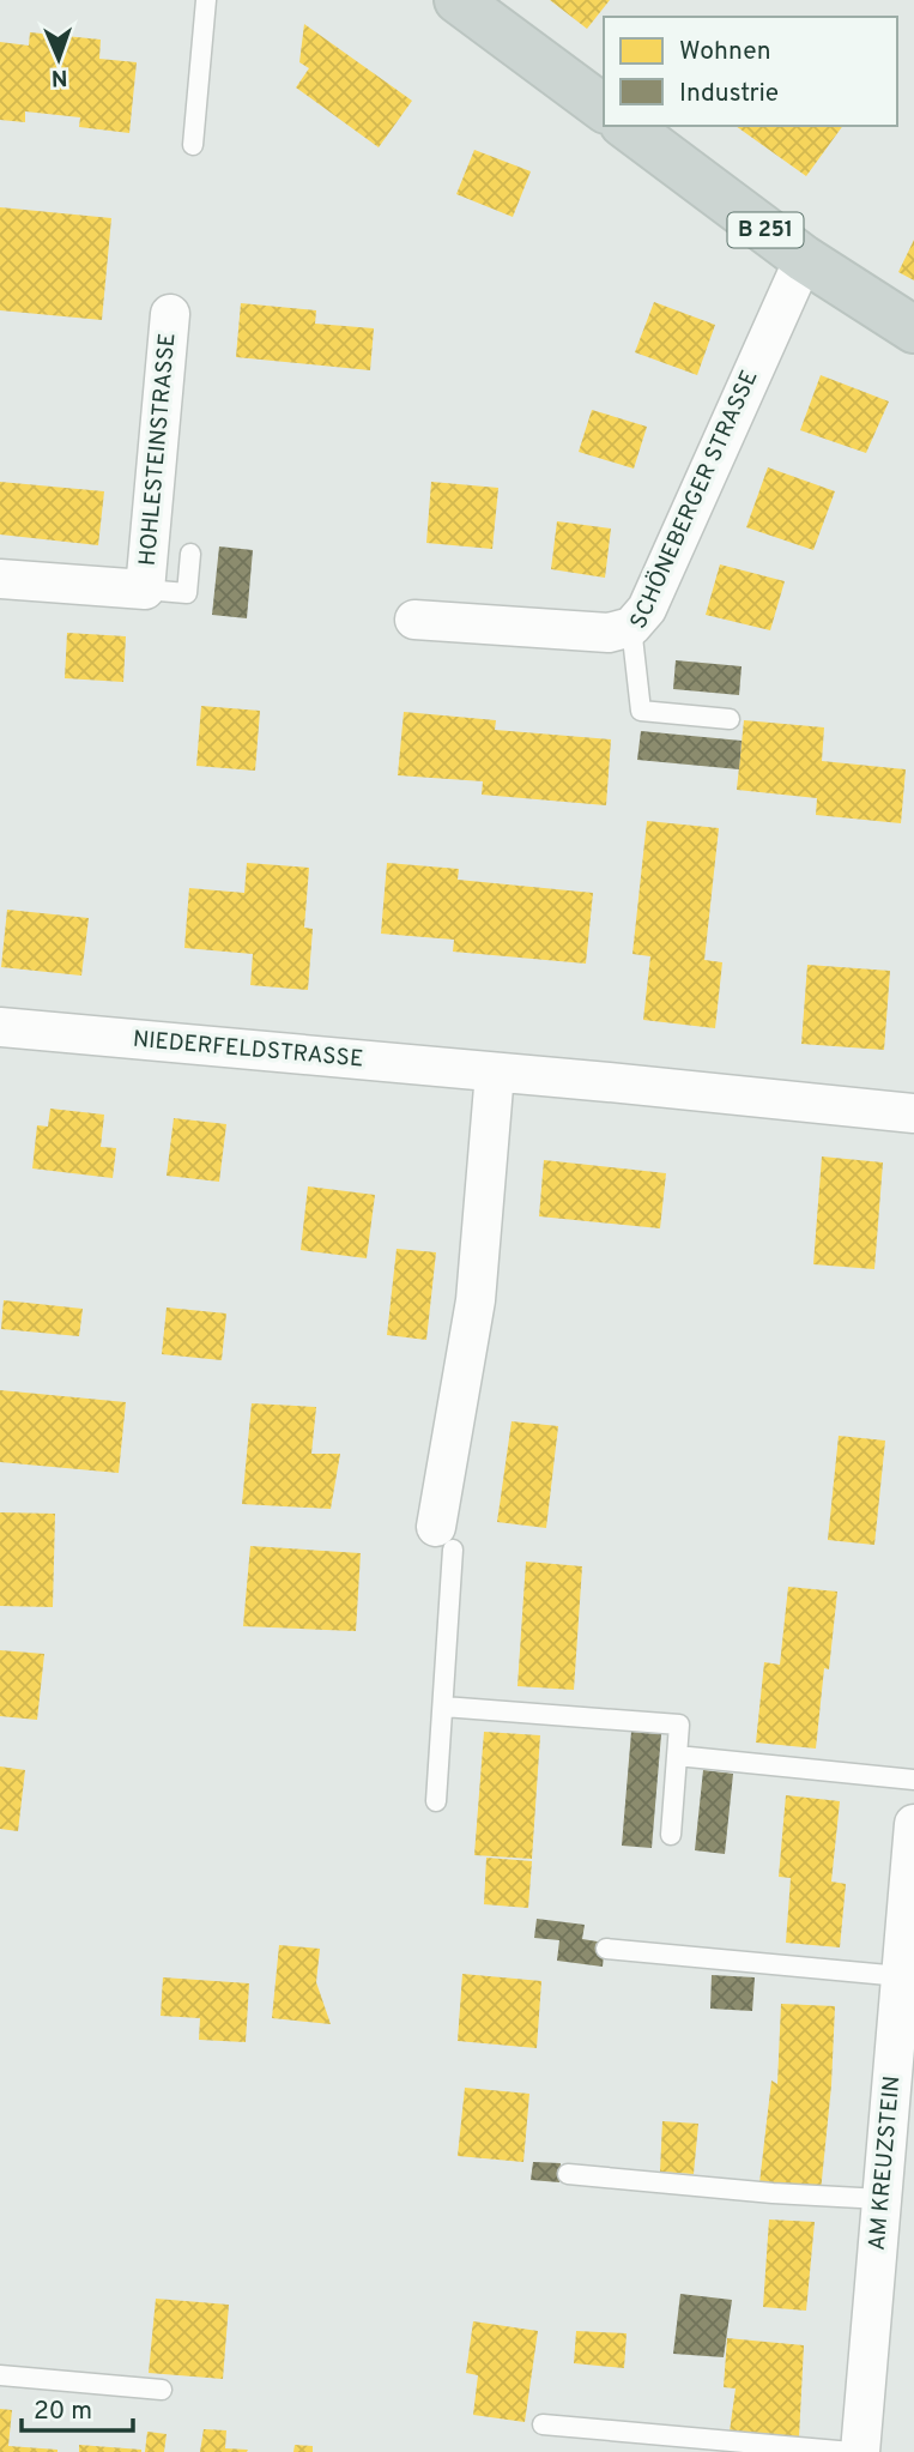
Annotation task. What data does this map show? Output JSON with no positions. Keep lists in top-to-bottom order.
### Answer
{
  "streets": {
    "main road": ["B 251"],
    "street": [
      "HOHLESTEINSTRASSE",
      "SCHÖNEBERGER STRASSE",
      "NIEDERFELDSTRASSE",
      "AM KREUZSTEIN"
    ]
  },
  "crossings": [
    ["B 251", "SCHÖNEBERGER STRASSE"]
  ],
  "legend": ["Wohnen", "Industrie"],
  "scale_bar": "20 m",
  "north": "bottom"
}
